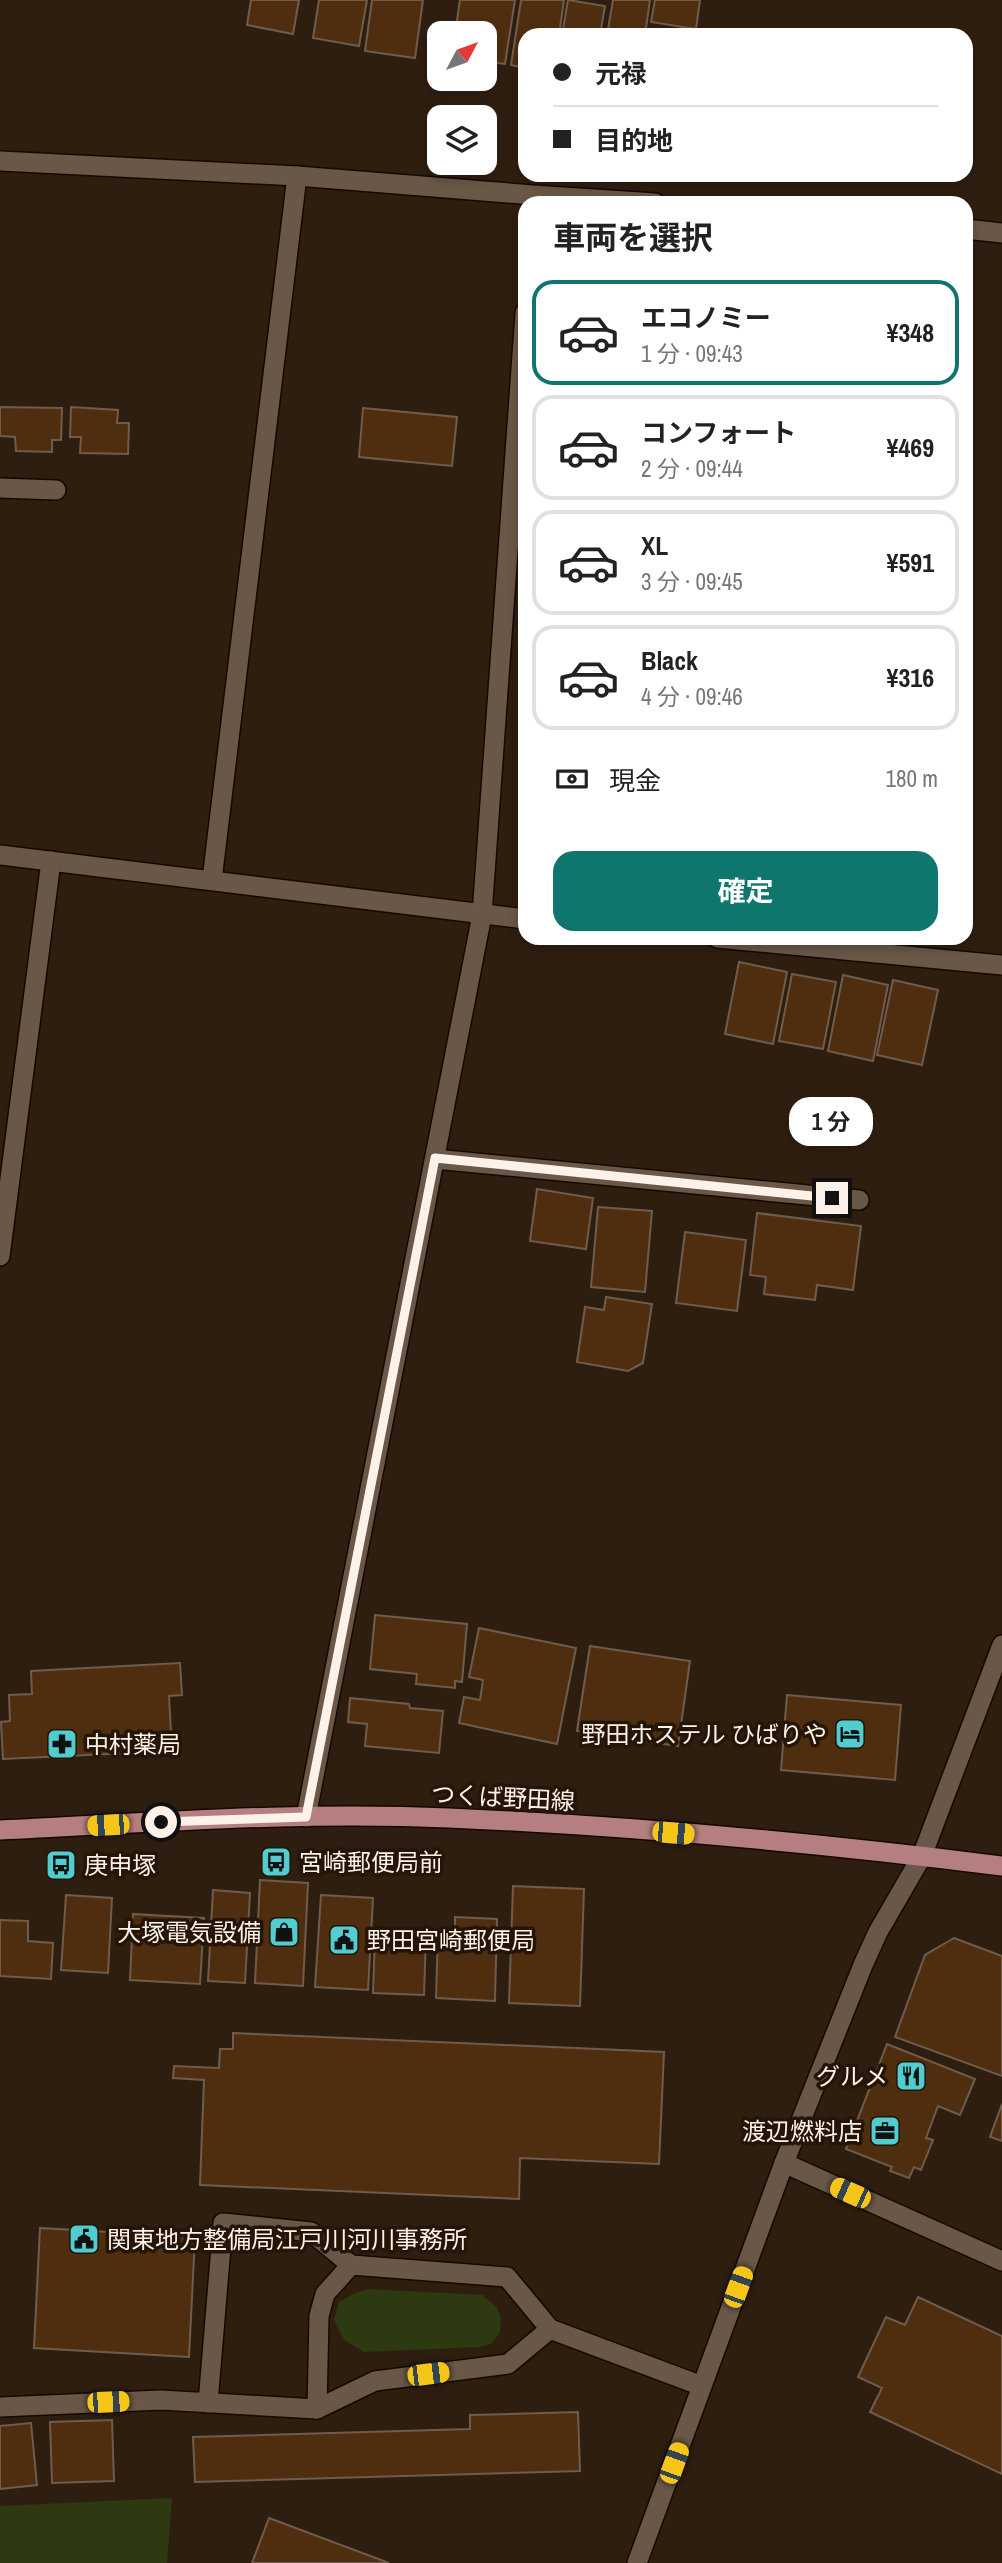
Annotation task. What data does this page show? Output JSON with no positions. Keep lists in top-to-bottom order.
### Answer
{
  "streets": {
    "main road": ["つくば野田線"]
  },
  "places": {
    "hotel": ["野田ホステル ひばりや"],
    "pharmacy": ["中村薬局"],
    "bus stop": ["宮崎郵便局前", "庚申塚"],
    "shop": ["大塚電気設備"],
    "public building": ["野田宮崎郵便局", "関東地方整備局江戸川河川事務所"],
    "restaurant": ["グルメ"],
    "office": ["渡辺燃料店"]
  },
  "north": "top right",
  "page": {
    "banner": ["元禄", "目的地"],
    "heading": "車両を選択",
    "list": [
      {
        "name": "エコノミー",
        "note": "1 分 · 09:43",
        "value": "¥348"
      },
      {
        "name": "コンフォート",
        "note": "2 分 · 09:44",
        "value": "¥469"
      },
      {
        "name": "XL",
        "note": "3 分 · 09:45",
        "value": "¥591"
      },
      {
        "name": "Black",
        "note": "4 分 · 09:46",
        "value": "¥316"
      }
    ],
    "pay": ["現金", "180 m"],
    "buttons": "確定",
    "bubble": "1 分"
  }
}
